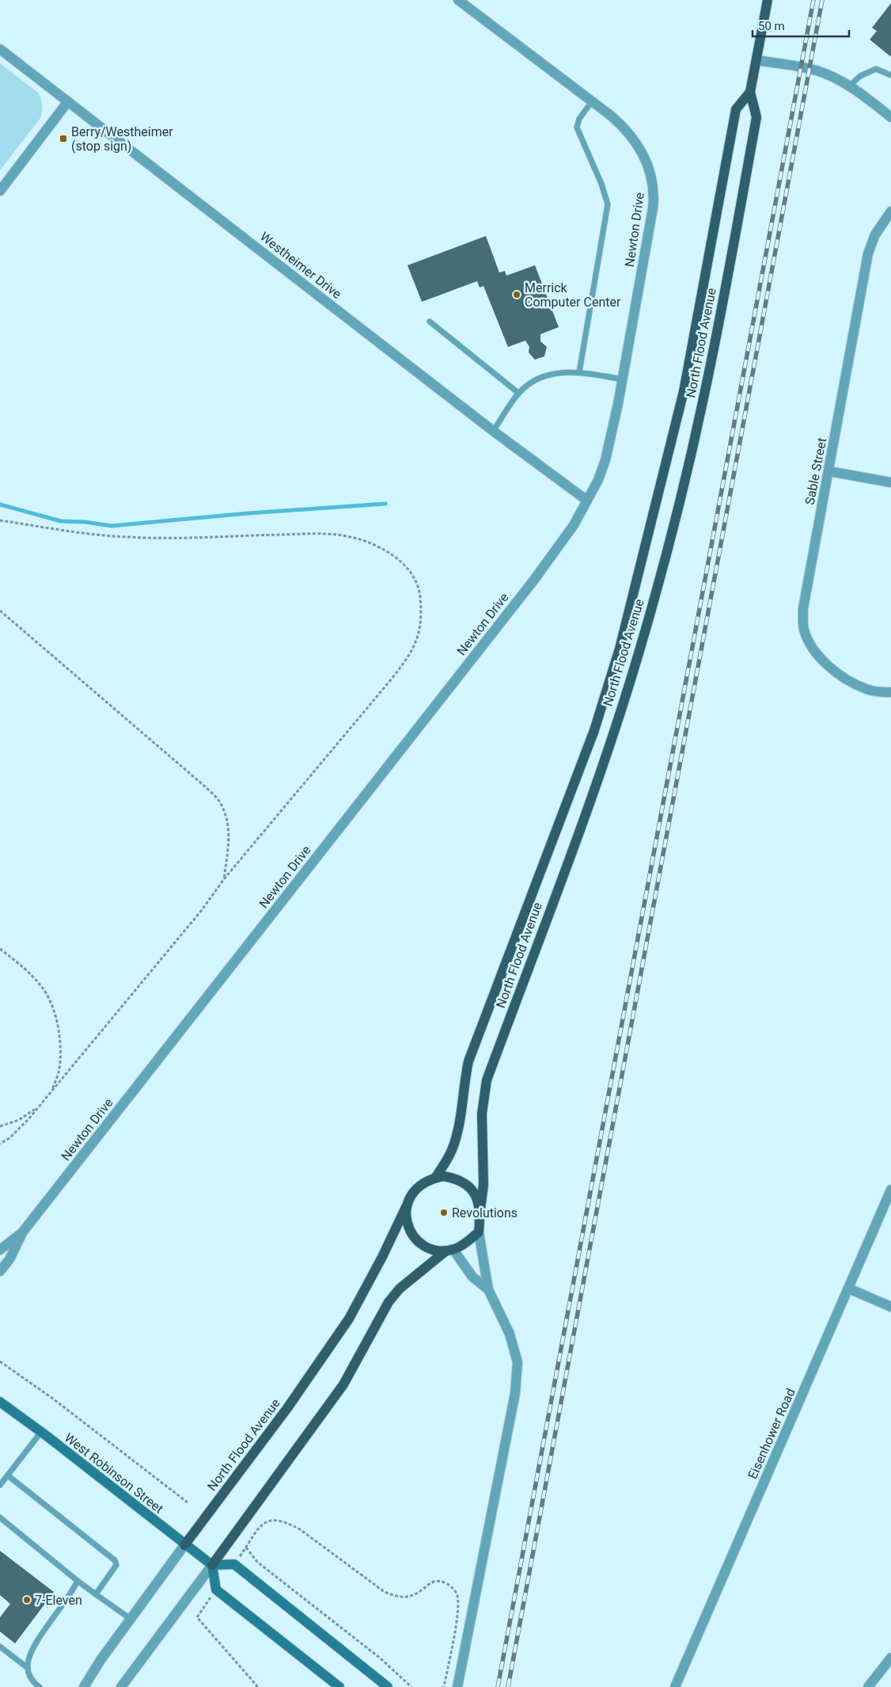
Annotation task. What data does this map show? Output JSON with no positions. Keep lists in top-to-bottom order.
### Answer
{
  "streets": {
    "main road": ["North Flood Avenue", "West Robinson Street"],
    "street": [
      "Newton Drive",
      "Westheimer Drive",
      "Sable Street",
      "Eisenhower Road"
    ]
  },
  "crossings": [
    ["Newton Drive", "Westheimer Drive"],
    ["North Flood Avenue", "West Robinson Street"]
  ],
  "places": {
    "transit": ["Berry/Westheimer (stop sign)"],
    "other": ["Merrick Computer Center", "Revolutions", "7-Eleven"]
  },
  "scale_bar": "50 m"
}
